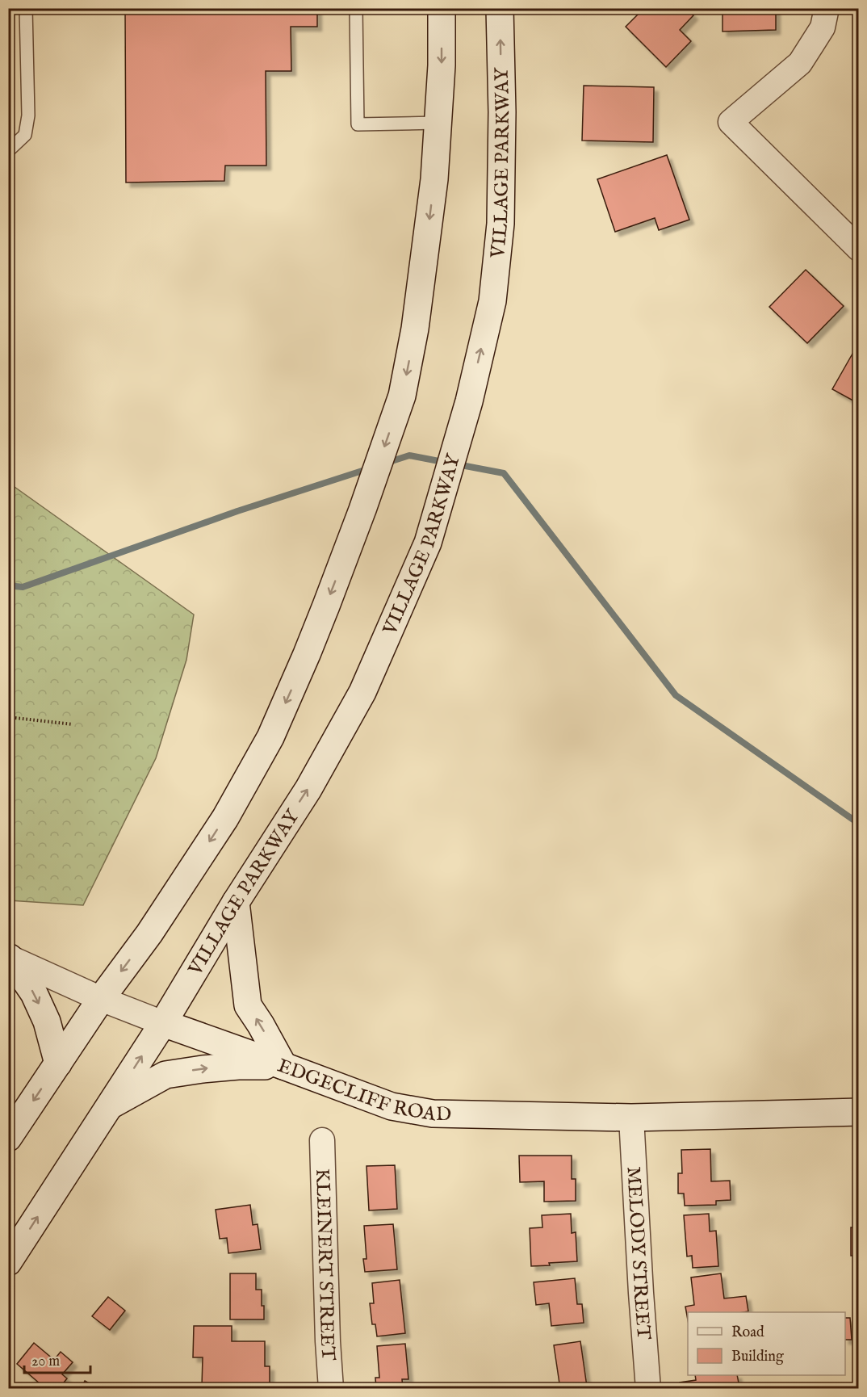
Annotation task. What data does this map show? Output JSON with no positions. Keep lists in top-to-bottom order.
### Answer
{
  "streets": {
    "main road": ["VILLAGE PARKWAY", "EDGECLIFF ROAD"],
    "street": ["MELODY STREET", "KLEINERT STREET"]
  },
  "crossings": [
    ["VILLAGE PARKWAY", "EDGECLIFF ROAD"],
    ["EDGECLIFF ROAD", "MELODY STREET"]
  ],
  "legend": ["Road", "Building"],
  "scale_bar": "20 m"
}
